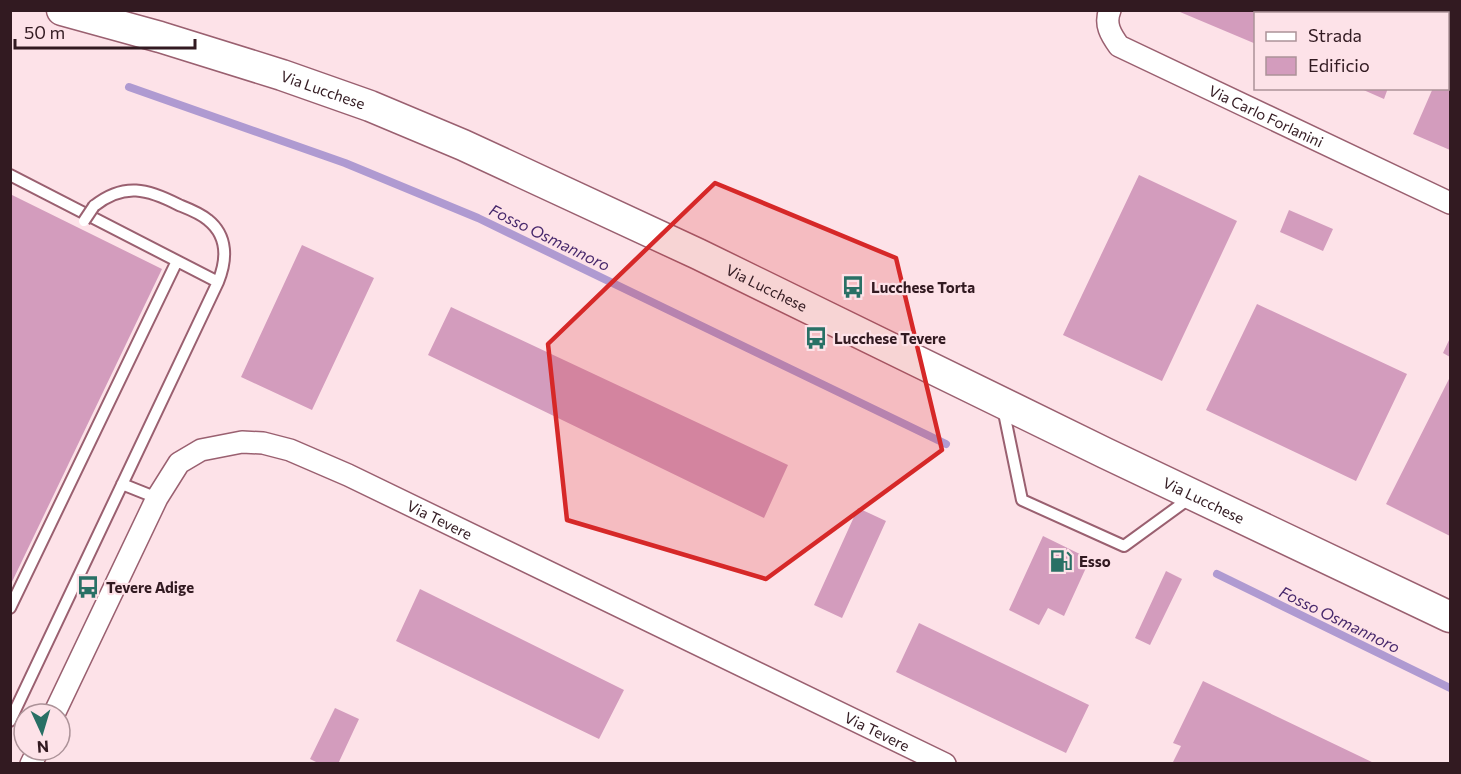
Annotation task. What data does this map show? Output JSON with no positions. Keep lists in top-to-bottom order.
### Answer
{
  "streets": {
    "main road": ["Via Lucchese"],
    "street": ["Via Carlo Forlanini", "Via Tevere"]
  },
  "water": ["Fosso Osmannoro"],
  "places": {
    "bus stop": ["Lucchese Torta", "Lucchese Tevere", "Tevere Adige"],
    "fuel station": ["Esso"]
  },
  "legend": ["Strada", "Edificio"],
  "scale_bar": "50 m",
  "north": "bottom"
}
